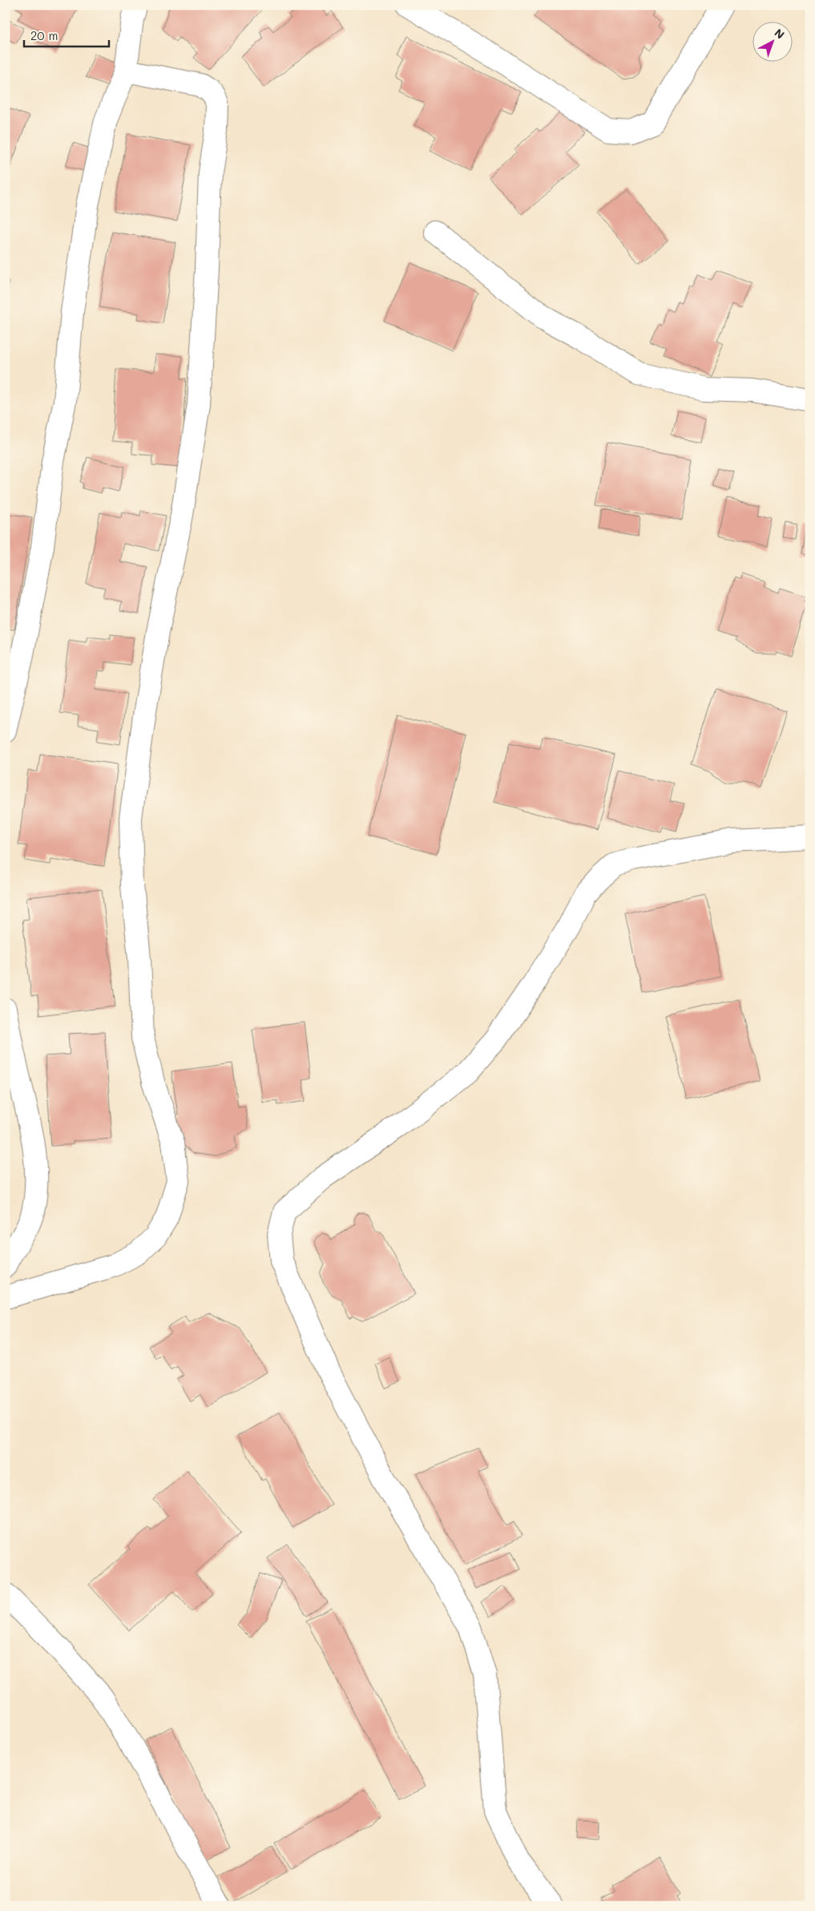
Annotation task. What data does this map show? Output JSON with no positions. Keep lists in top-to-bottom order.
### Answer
{
  "scale_bar": "20 m",
  "north": "top right"
}
